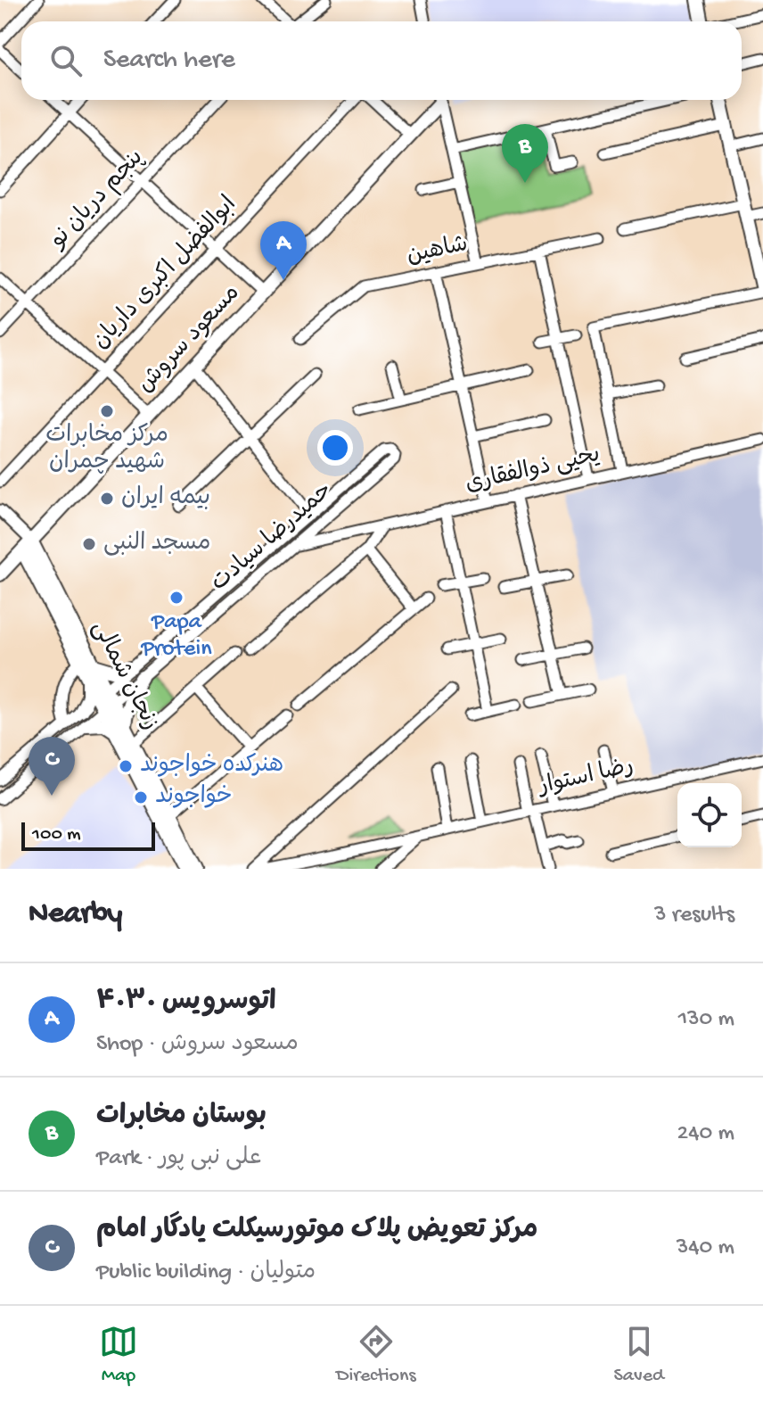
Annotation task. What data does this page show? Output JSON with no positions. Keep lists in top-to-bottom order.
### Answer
{
  "streets": {
    "main road": ["مسعود سروش", "زنجان شمالی"],
    "street": [
      "پنجم دریان‌ نو",
      "شاهین",
      "ابوالفضل اکبری داریان",
      "یحیی ذوالفقاری",
      "حمیدرضا سیادت",
      "رضا استوار"
    ]
  },
  "crossings": [
    ["مسعود سروش", "زنجان شمالی"],
    ["یحیی ذوالفقاری", "حمیدرضا سیادت"],
    ["حمیدرضا سیادت", "زنجان شمالی"]
  ],
  "places": [
    "مرکز مخابرات شهید چمران",
    "بیمه ایران",
    "مسجد النبی",
    "Papa Protein",
    "هنرکده خواجوند",
    "خواجوند"
  ],
  "scale_bar": "100 m",
  "page": {
    "search": "Search here",
    "pins": ["B", "A", "C"],
    "scale": "100 m",
    "heading": ["Nearby", "3 results"],
    "list": [
      {
        "mark": "A",
        "name": "اتوسرویس ۴۰۳۰",
        "note": "Shop · مسعود سروش",
        "value": "130 m"
      },
      {
        "mark": "B",
        "name": "بوستان مخابرات",
        "note": "Park · علی نبی پور",
        "value": "240 m"
      },
      {
        "mark": "C",
        "name": "مرکز تعویض پلاک موتورسیکلت یادگار امام",
        "note": "Public building · متولیان",
        "value": "340 m"
      }
    ],
    "nav": ["Map", "Directions", "Saved"]
  }
}
